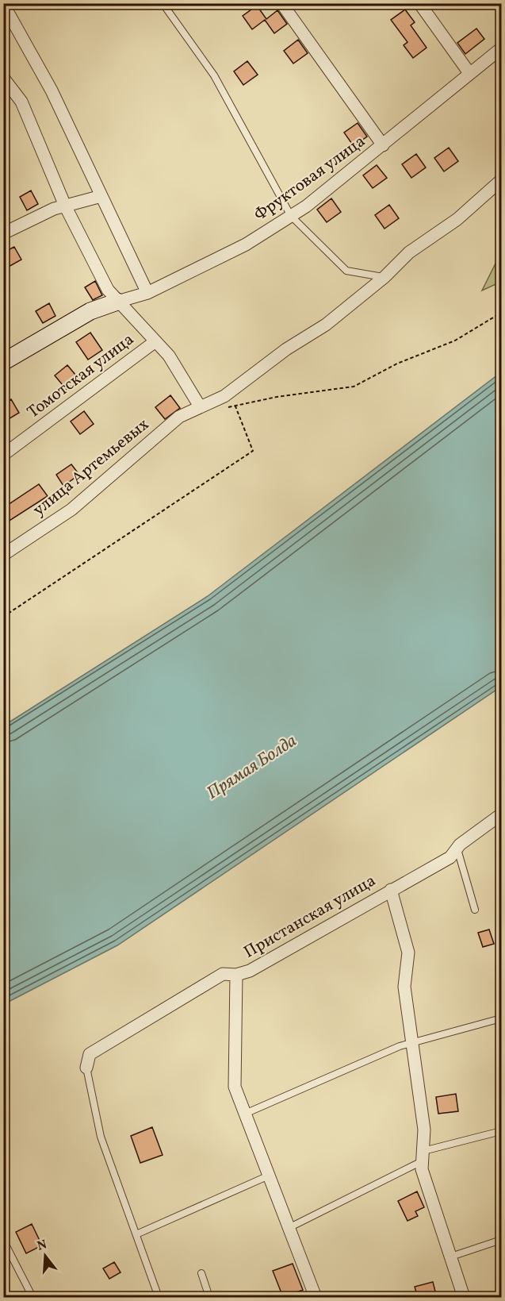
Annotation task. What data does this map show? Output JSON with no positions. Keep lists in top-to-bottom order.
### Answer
{
  "streets": {
    "street": [
      "Фруктовая улица",
      "Томотская улица",
      "улица Артемьевых",
      "Пристанская улица"
    ]
  },
  "water": ["Прямая Болда"],
  "north": "top"
}
